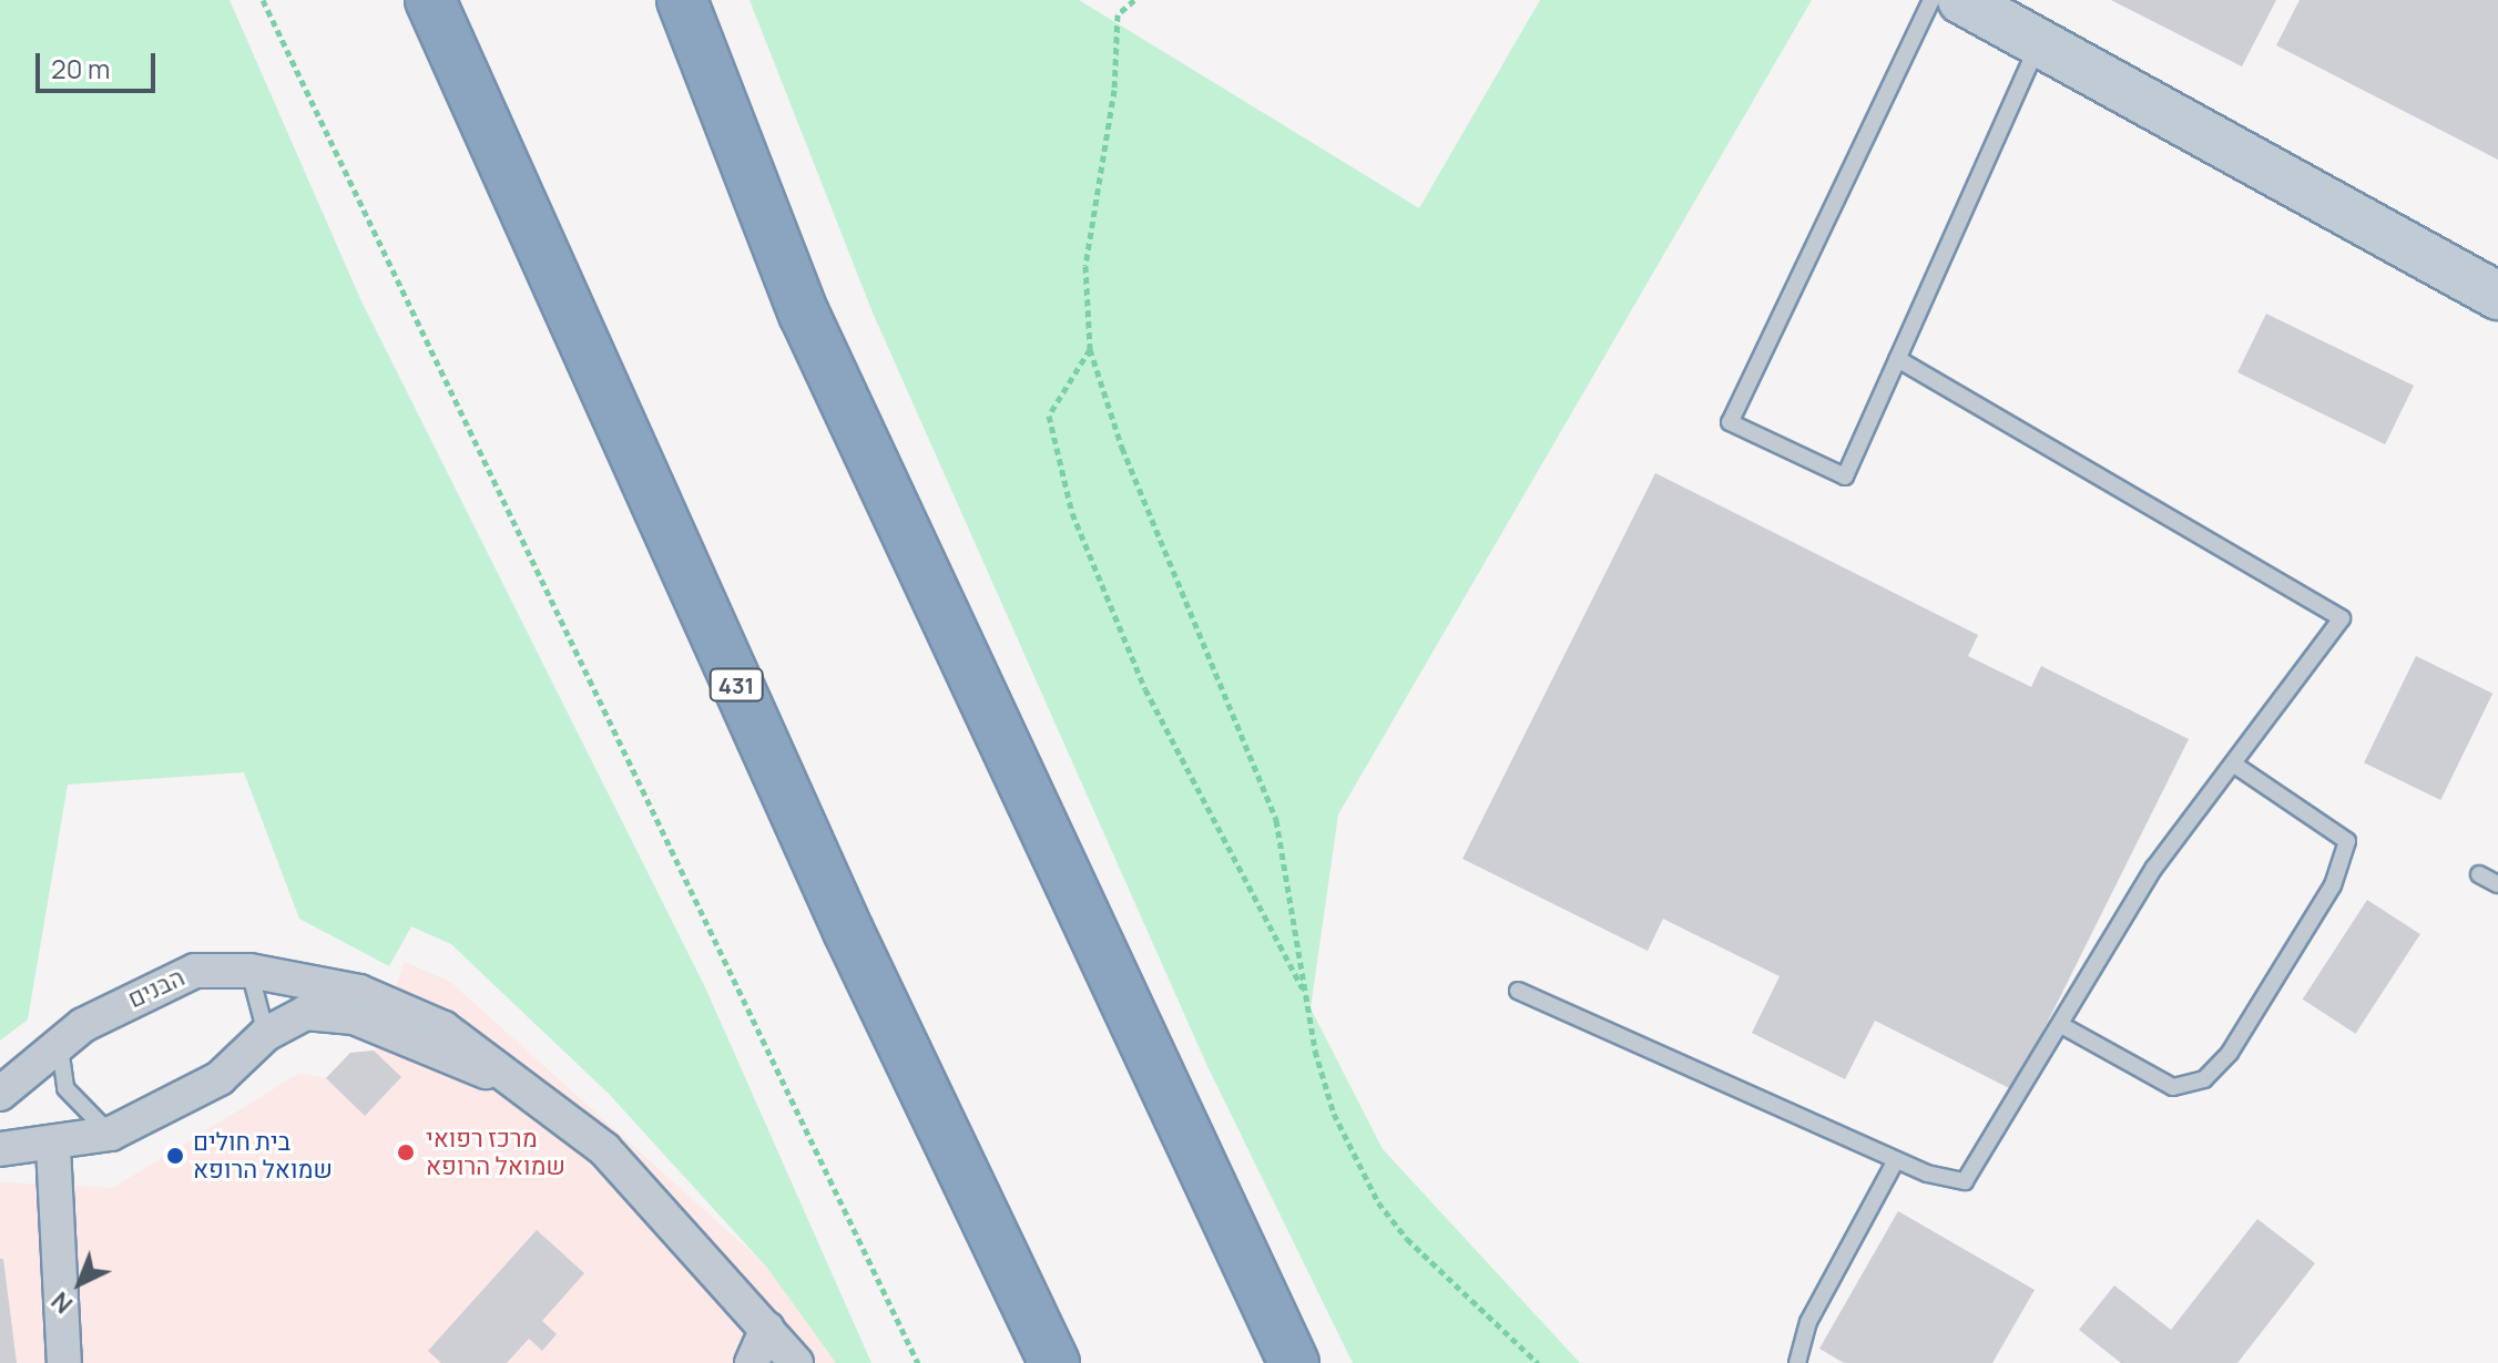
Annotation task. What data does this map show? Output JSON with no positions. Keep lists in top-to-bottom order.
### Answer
{
  "streets": {
    "highway": ["431"],
    "street": ["הבנים"]
  },
  "places": ["מרכז רפואי שמואל הרופא", "בית חולים שמואל הרופא"],
  "scale_bar": "20 m",
  "north": "bottom left"
}
